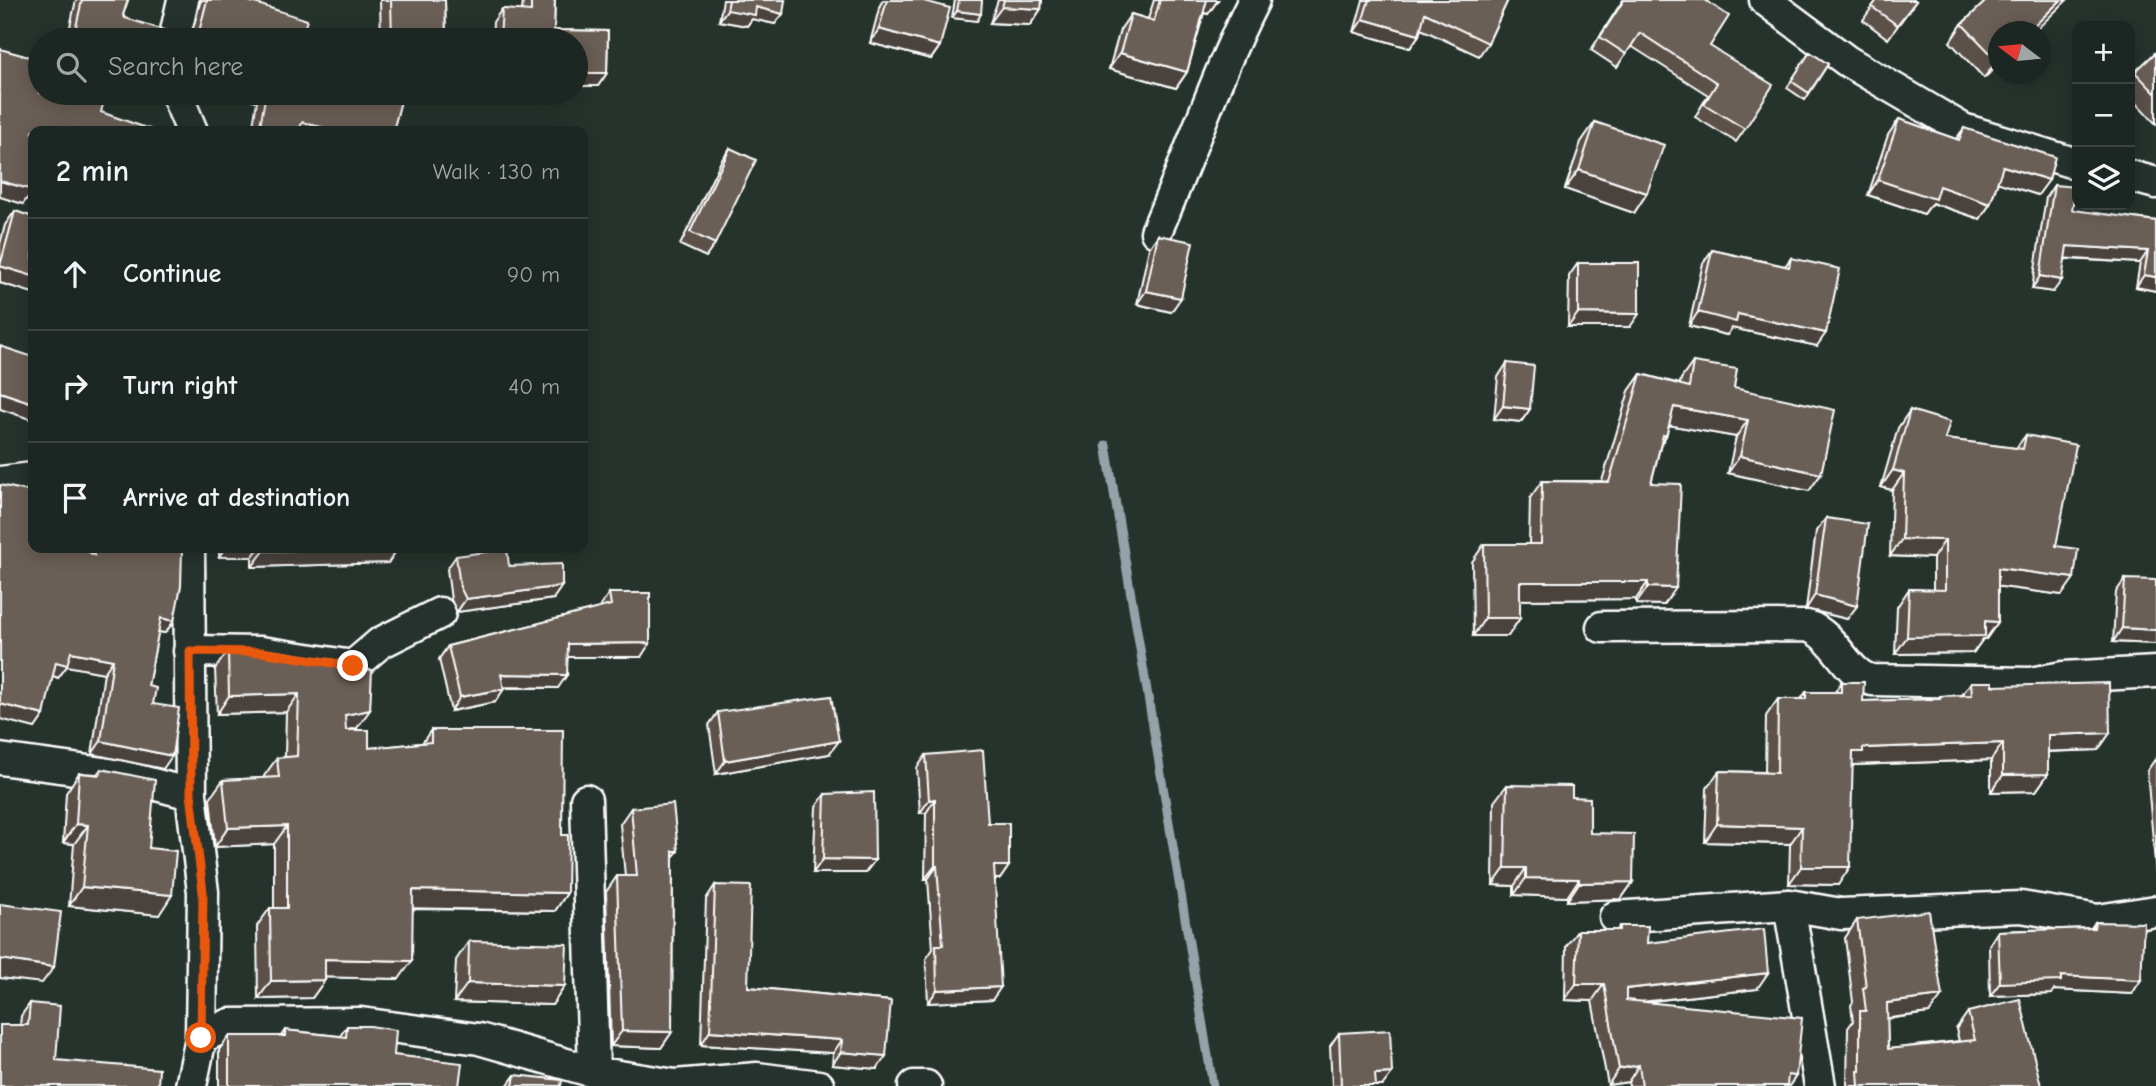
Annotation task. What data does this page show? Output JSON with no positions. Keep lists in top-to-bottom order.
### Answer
{
  "north": "left",
  "page": {
    "map_buttons": ["+", "−"],
    "search": "Search here",
    "heading": ["2 min", "Walk · 130 m"],
    "list": [
      ["Continue", "90 m"],
      ["Turn right", "40 m"],
      "Arrive at destination"
    ]
  }
}
